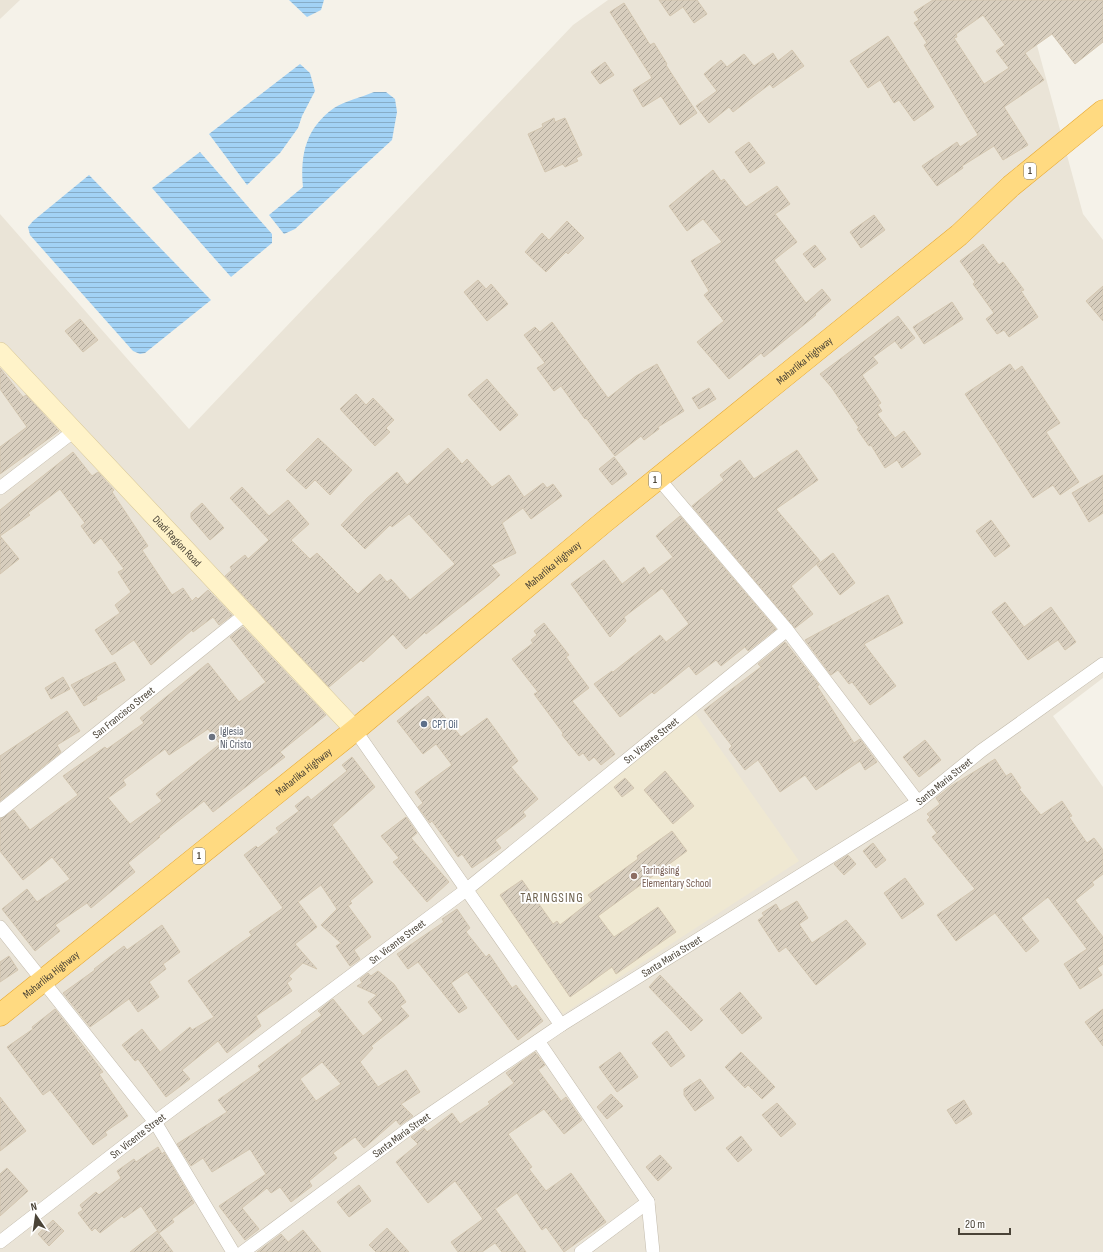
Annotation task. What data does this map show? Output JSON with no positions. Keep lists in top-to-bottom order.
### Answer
{
  "streets": {
    "highway": ["1", "Maharlika Highway"],
    "main road": ["Diadi Region Road"],
    "street": ["San Francisco Street", "Sn. Vicente Street", "Santa Maria Street"]
  },
  "crossings": [
    ["Maharlika Highway", "Diadi Region Road"],
    ["Diadi Region Road", "San Francisco Street"]
  ],
  "districts": ["TARINGSING"],
  "places": ["CPT Oil", "Iglesia Ni Cristo", "Taringsing Elementary School"],
  "scale_bar": "20 m",
  "north": "top"
}
